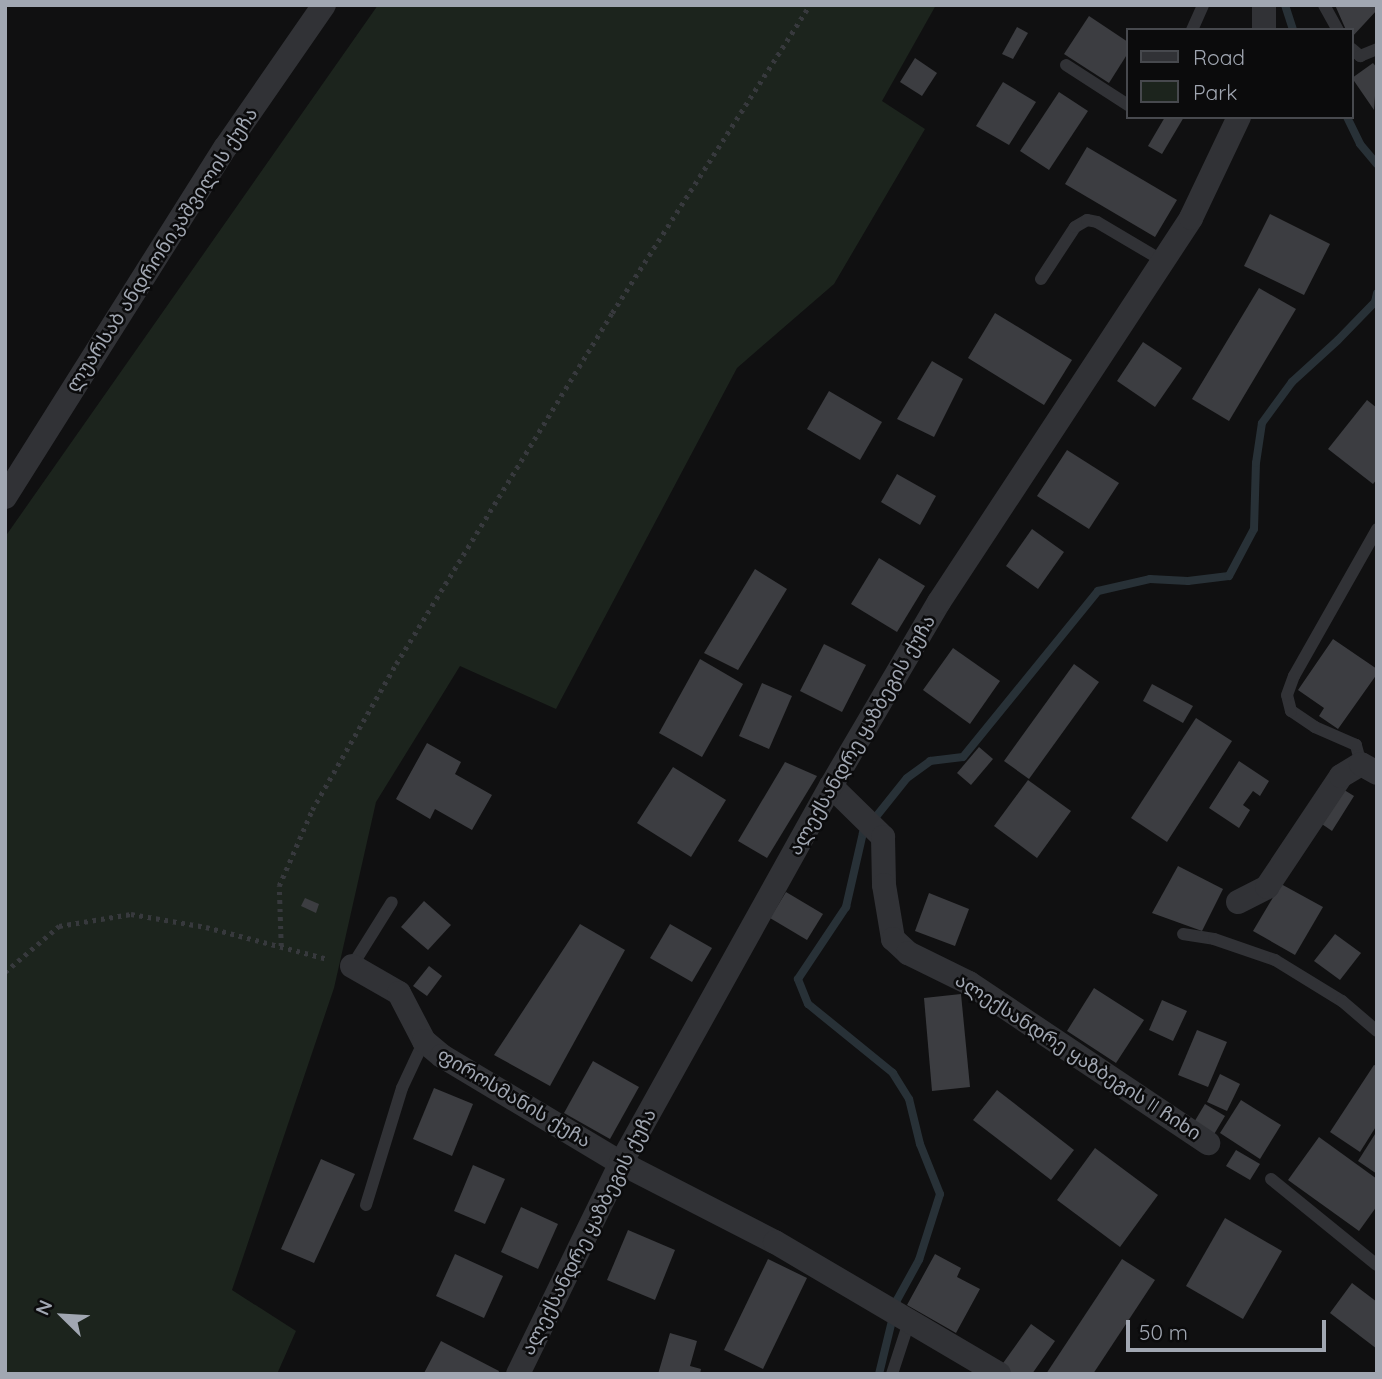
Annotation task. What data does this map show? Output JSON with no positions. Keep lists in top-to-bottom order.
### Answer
{
  "streets": {
    "street": [
      "ლუარსაბ ანდრონიკაშვილის ქუჩა",
      "ალექსანდრე ყაზბეგის ქუჩა",
      "ალექსანდრე ყაზბეგის II ჩიხი",
      "ფიროსმანის ქუჩა"
    ]
  },
  "crossings": [
    ["ალექსანდრე ყაზბეგის ქუჩა", "ალექსანდრე ყაზბეგის II ჩიხი"],
    ["ალექსანდრე ყაზბეგის ქუჩა", "ფიროსმანის ქუჩა"]
  ],
  "legend": ["Road", "Park"],
  "scale_bar": "50 m",
  "north": "top left"
}
